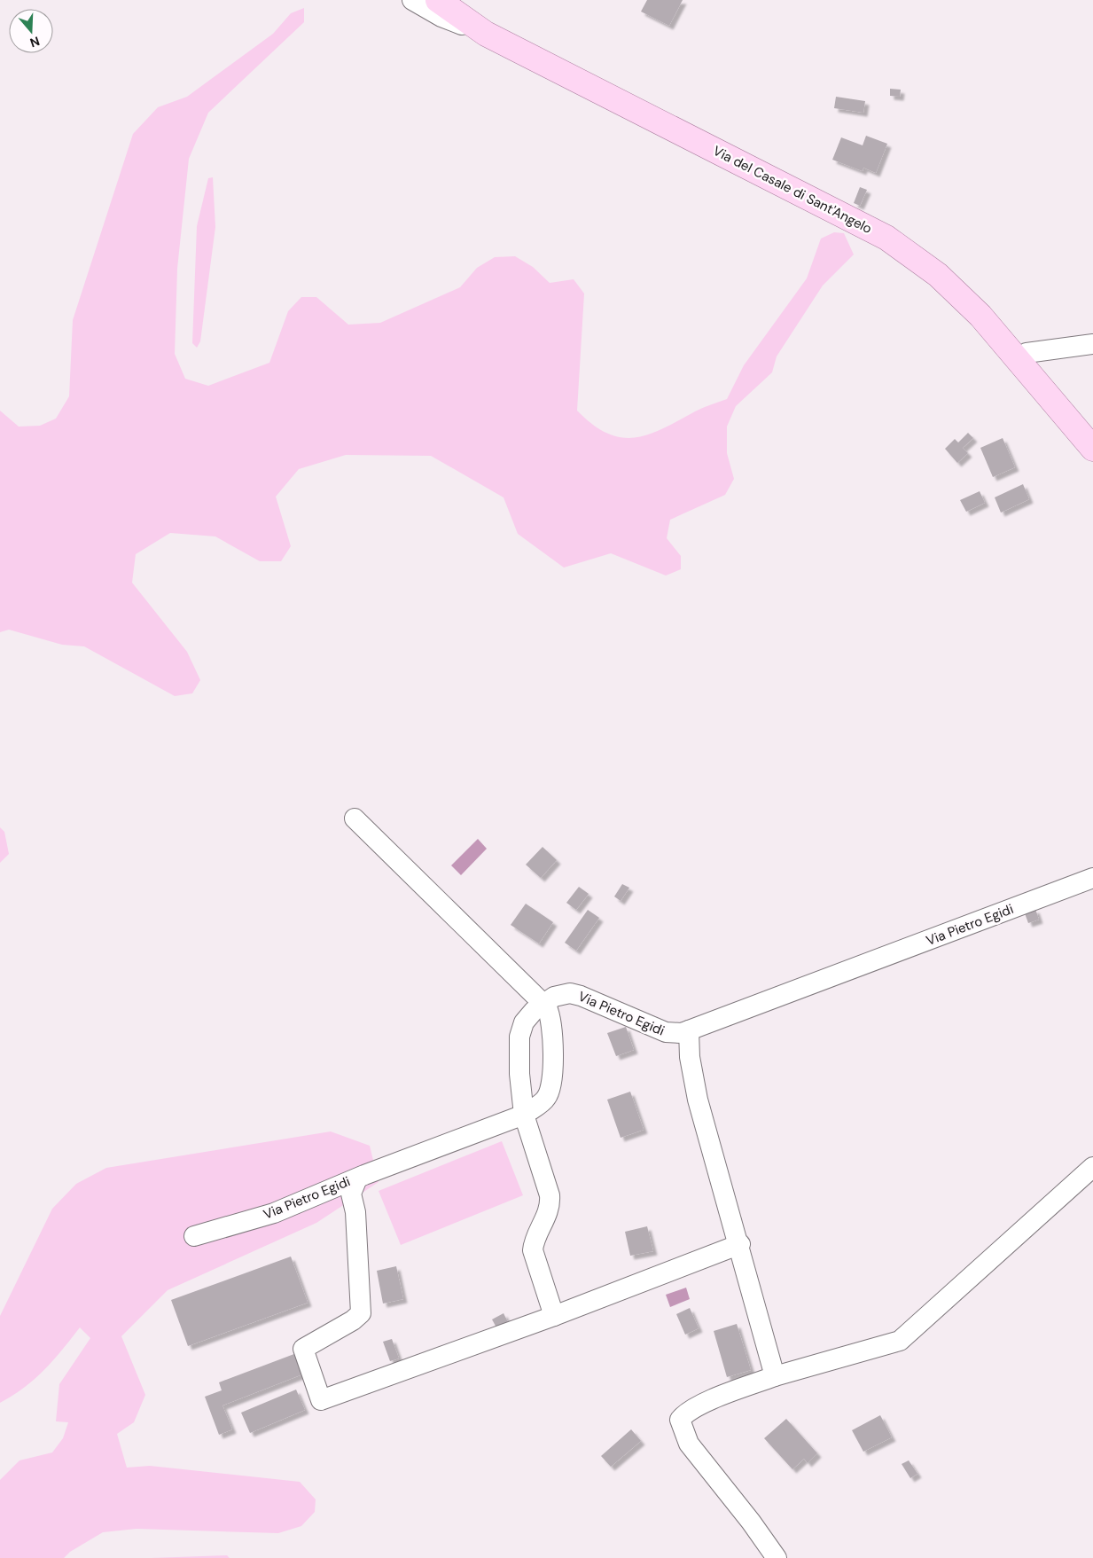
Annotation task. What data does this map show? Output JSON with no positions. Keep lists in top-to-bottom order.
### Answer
{
  "streets": {
    "main road": ["Via del Casale di Sant'Angelo"],
    "street": ["Via Pietro Egidi"]
  },
  "north": "bottom"
}
